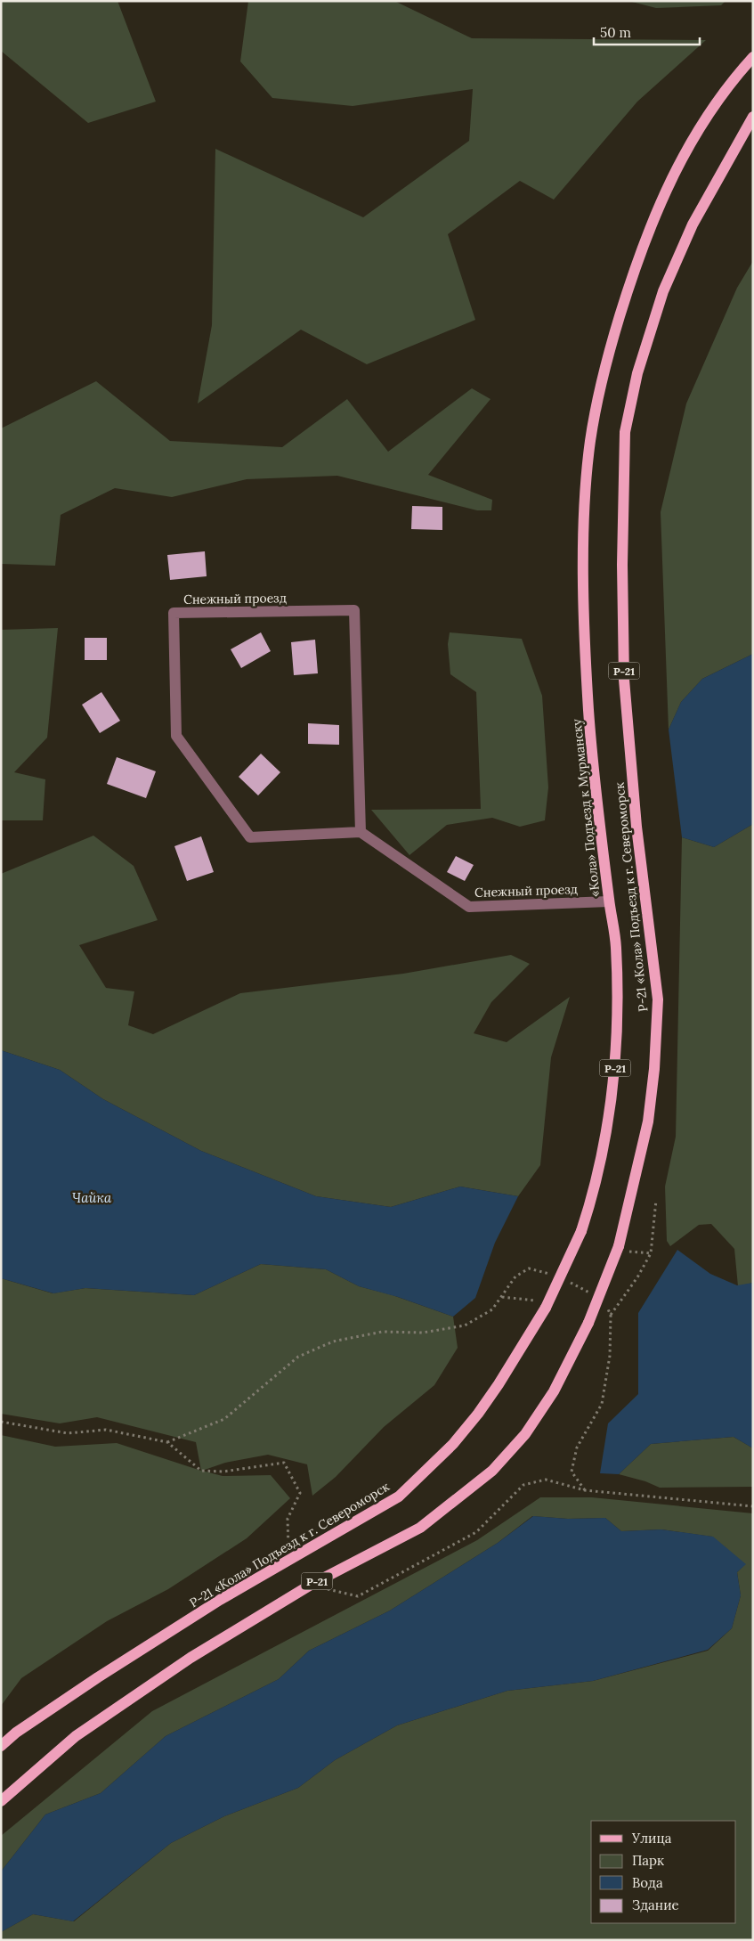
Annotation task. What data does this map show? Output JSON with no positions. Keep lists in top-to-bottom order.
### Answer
{
  "streets": {
    "main road": ["Р-21", "«Кола» Подъезд к Мурманску", "Р-21 «Кола» Подъезд к г. Североморск"],
    "street": ["Снежный проезд"]
  },
  "crossings": [
    ["Снежный проезд", "«Кола» Подъезд к Мурманску"],
    ["Снежный проезд", "Р-21 «Кола» Подъезд к г. Североморск"],
    ["«Кола» Подъезд к Мурманску", "Р-21 «Кола» Подъезд к г. Североморск"]
  ],
  "water": ["Чайка"],
  "legend": [
    "Улица",
    "Парк",
    "Вода",
    "Здание"
  ],
  "scale_bar": "50 m"
}
